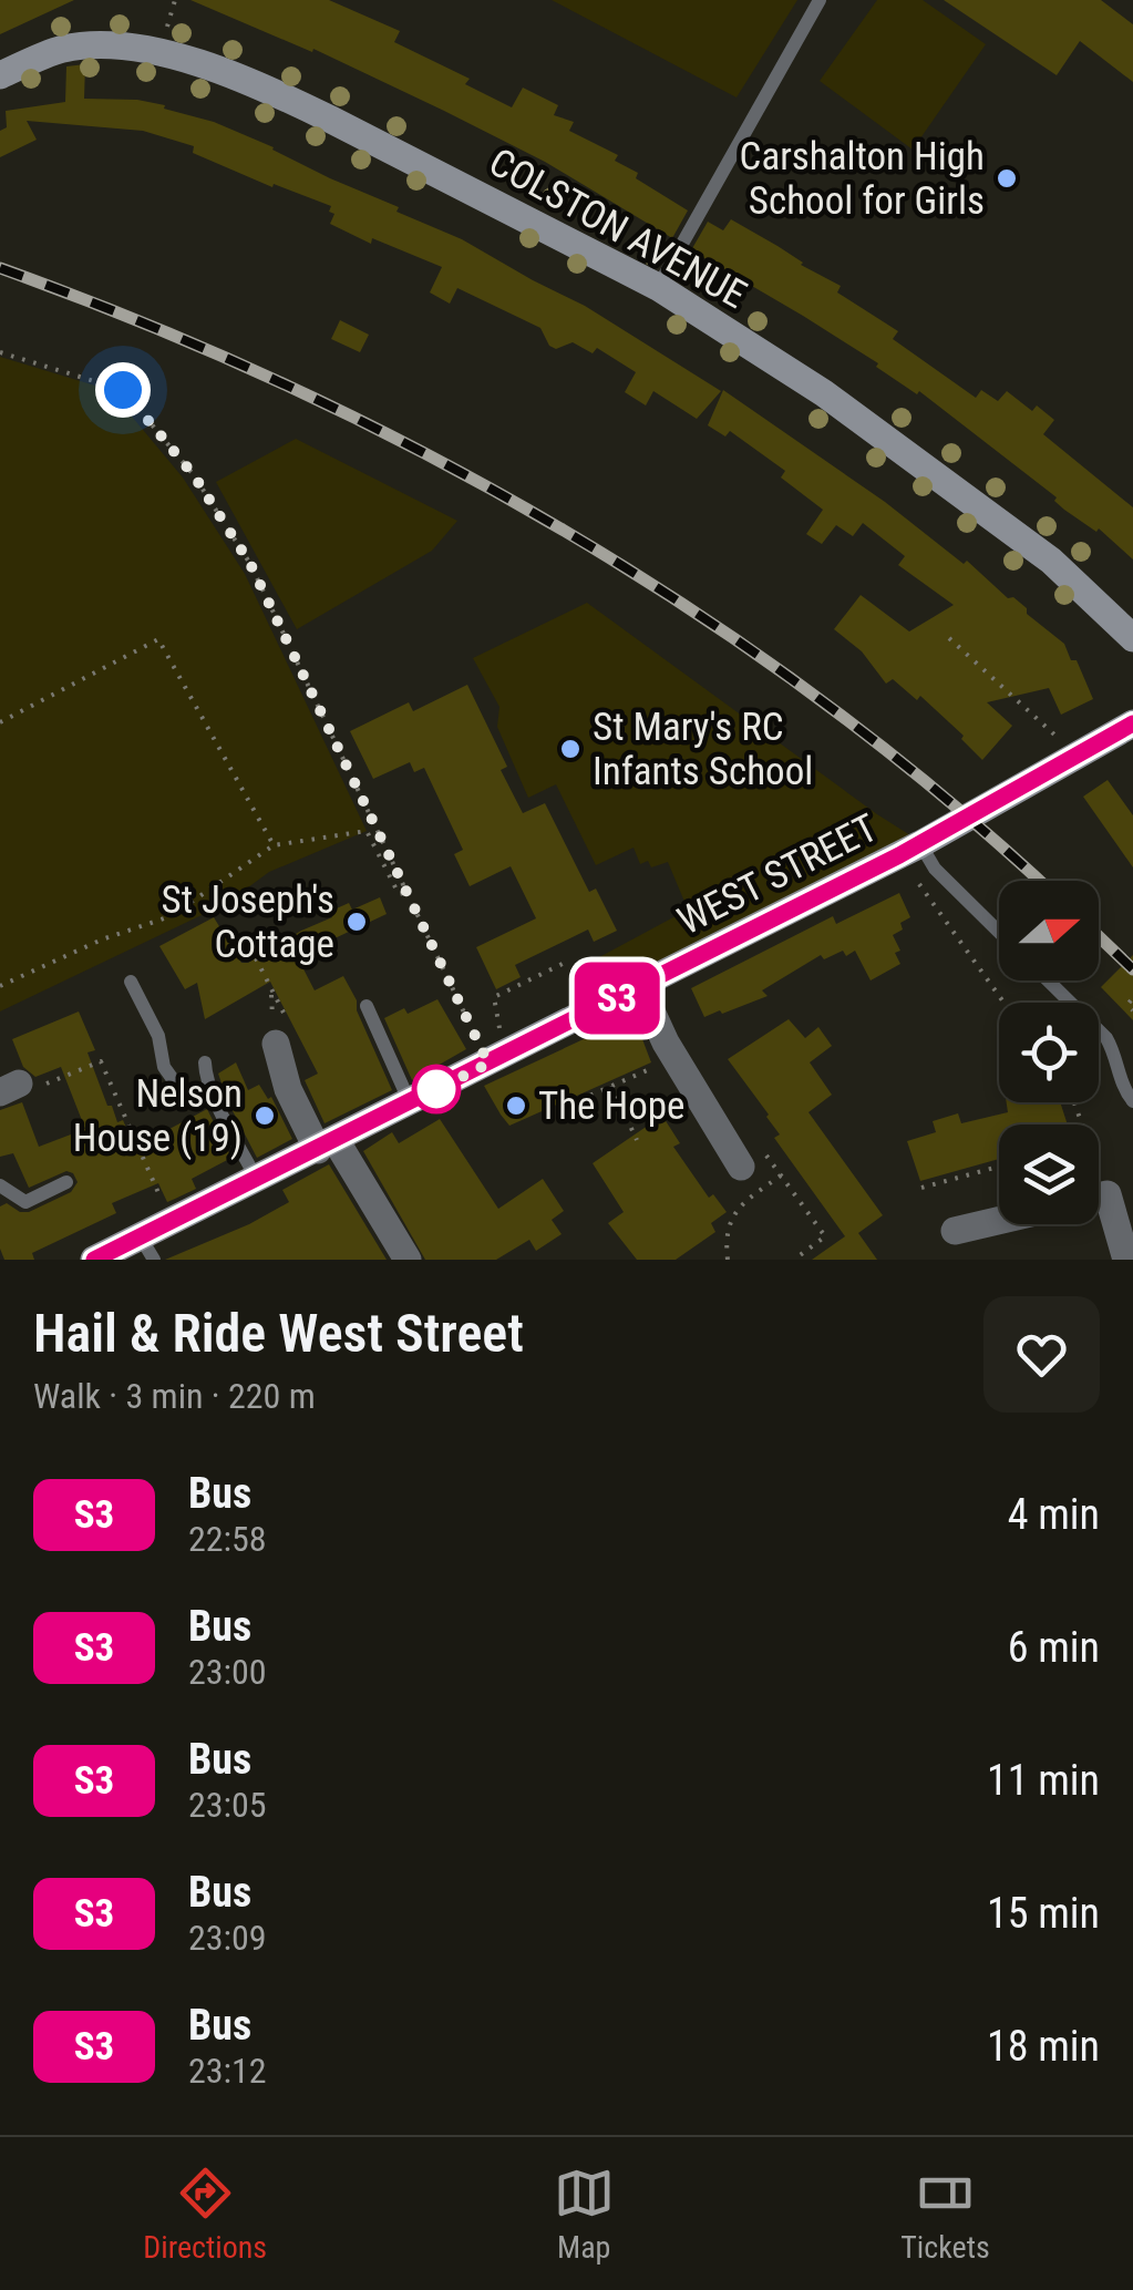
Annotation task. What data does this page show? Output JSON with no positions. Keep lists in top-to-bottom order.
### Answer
{
  "streets": {
    "street": ["COLSTON AVENUE", "WEST STREET"]
  },
  "places": [
    "Carshalton High School for Girls",
    "St Mary's RC Infants School",
    "St Joseph's Cottage",
    "The Hope",
    "Nelson House (19)"
  ],
  "lines": ["bus line S3"],
  "north": "right",
  "page": {
    "on_map": "S3",
    "heading": ["Hail & Ride West Street", "Walk · 3 min · 220 m"],
    "list": [
      {
        "mark": "S3",
        "name": "Bus",
        "note": "22:58",
        "value": "4 min"
      },
      {
        "mark": "S3",
        "name": "Bus",
        "note": "23:00",
        "value": "6 min"
      },
      {
        "mark": "S3",
        "name": "Bus",
        "note": "23:05",
        "value": "11 min"
      },
      {
        "mark": "S3",
        "name": "Bus",
        "note": "23:09",
        "value": "15 min"
      },
      {
        "mark": "S3",
        "name": "Bus",
        "note": "23:12",
        "value": "18 min"
      }
    ],
    "tabs": ["Directions", "Map", "Tickets"]
  }
}
